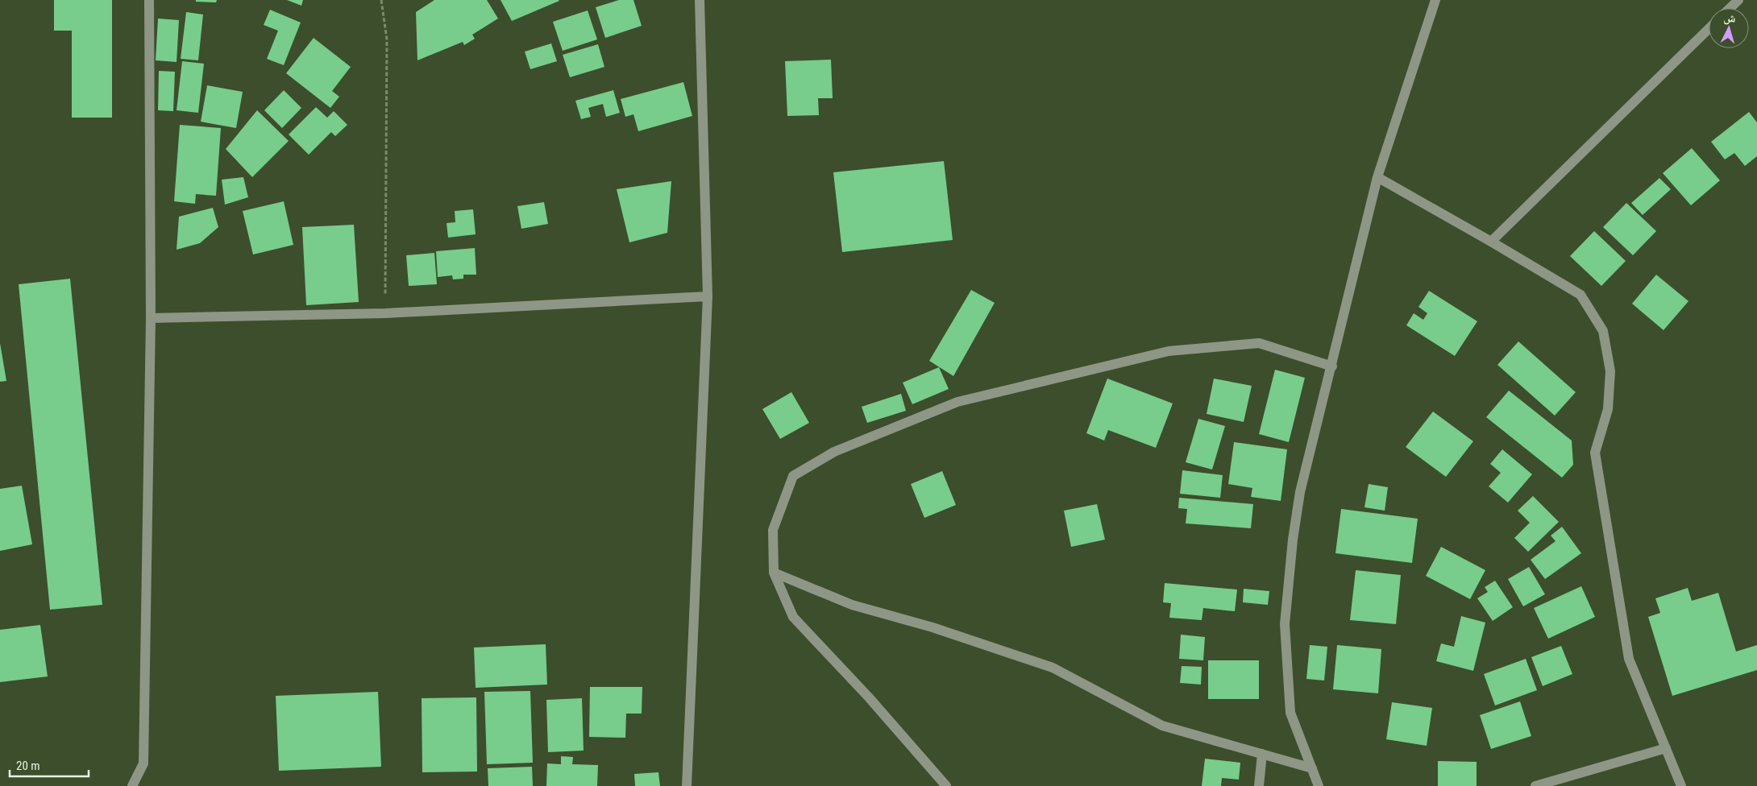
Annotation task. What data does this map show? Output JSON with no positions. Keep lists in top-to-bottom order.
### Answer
{
  "scale_bar": "20 m",
  "north": "top"
}
